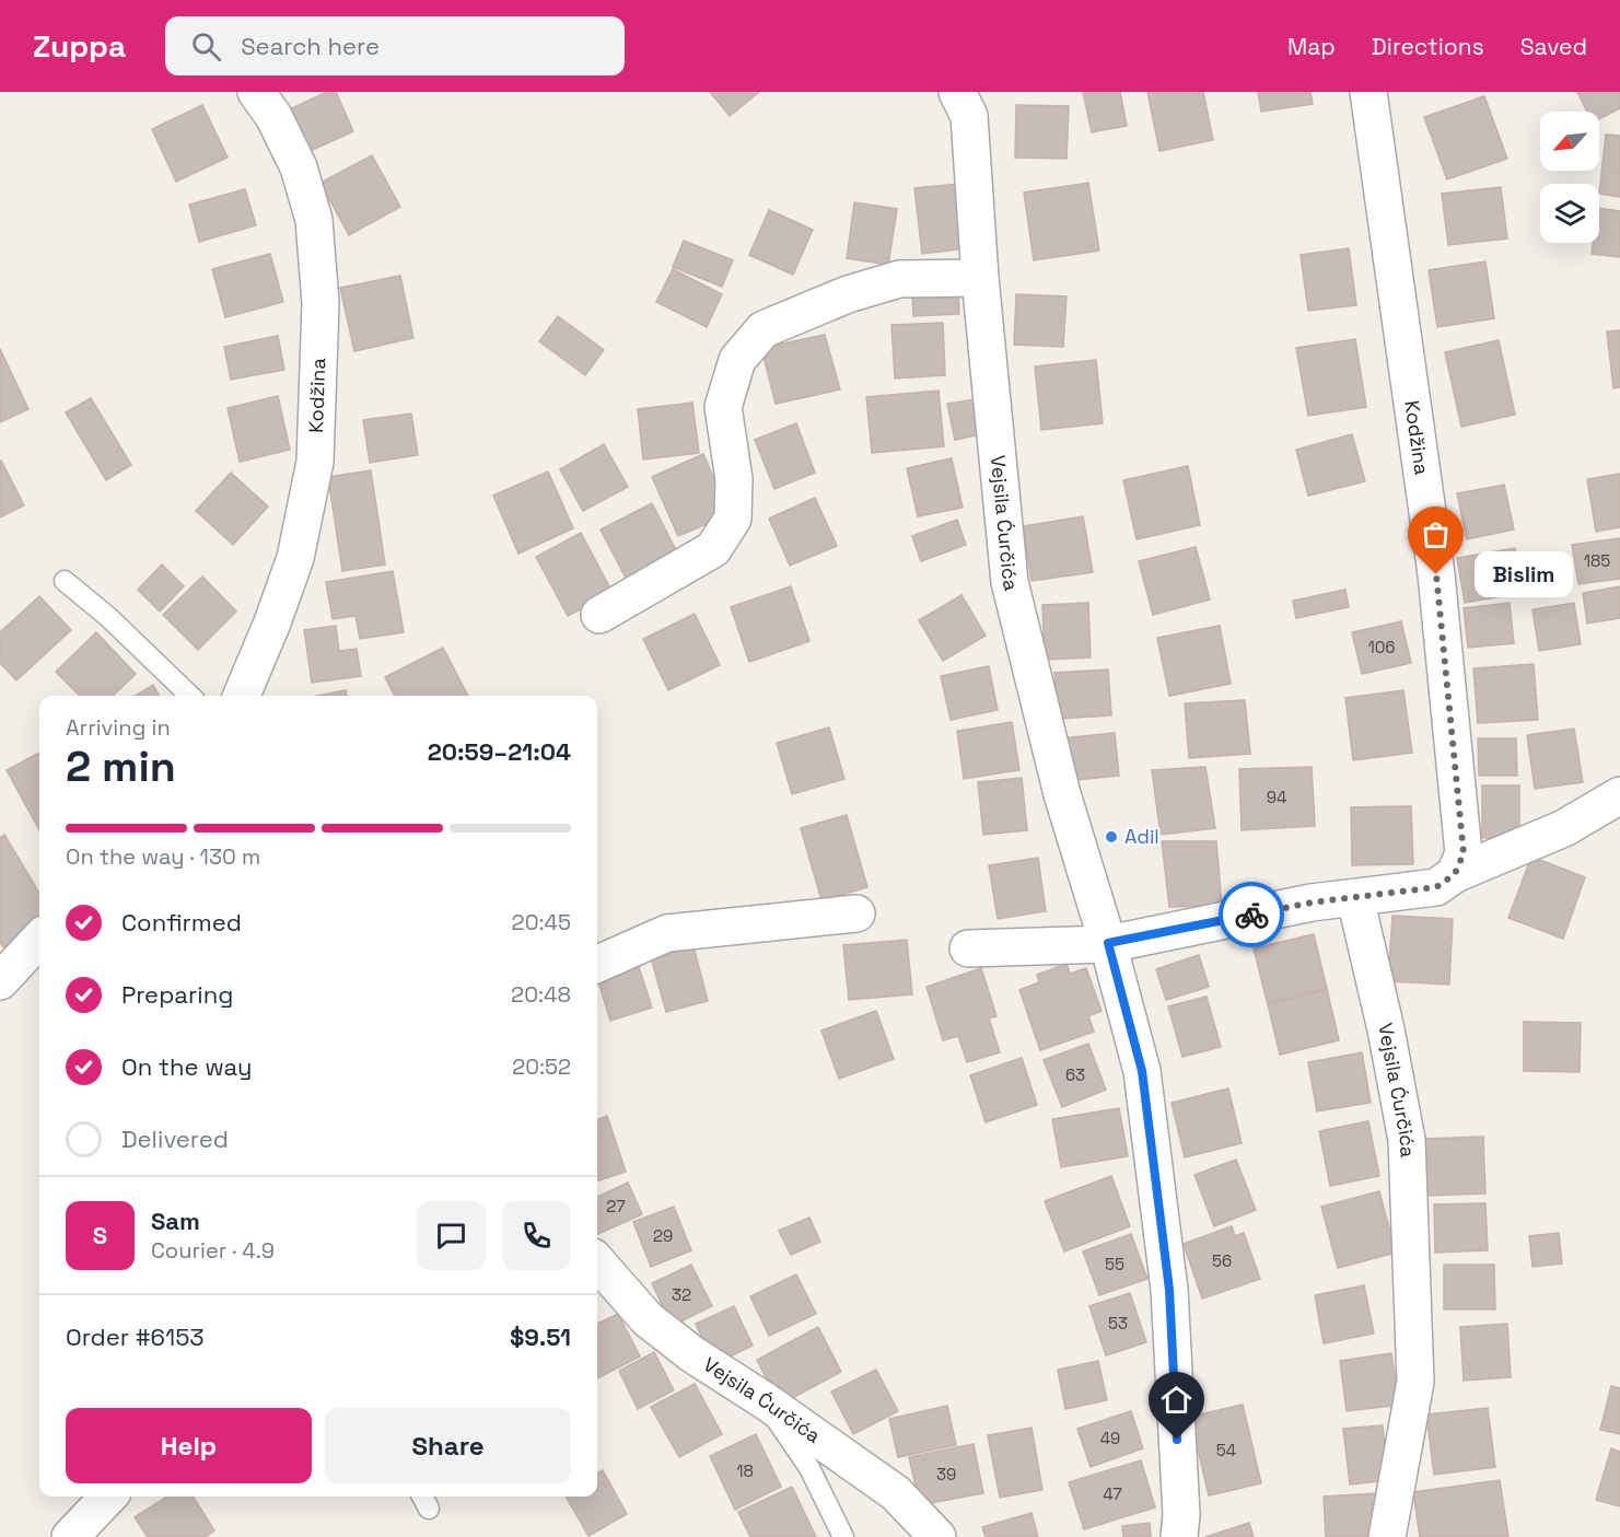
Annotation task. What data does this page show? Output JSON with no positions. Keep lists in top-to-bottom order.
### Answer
{
  "streets": {
    "street": ["Kodžina", "Vejsila Ćurčića"]
  },
  "places": ["Bislim", "Adil"],
  "house_numbers": [
    "185",
    "106",
    "94",
    "63",
    "27",
    "29",
    "56",
    "55",
    "32",
    "53",
    "49",
    "54",
    "18",
    "39",
    "47"
  ],
  "north": "bottom left",
  "page": {
    "header": "Zuppa",
    "search": "Search here",
    "nav": ["Map", "Directions", "Saved"],
    "bubble": "Bislim",
    "heading": ["2 min", "Arriving in", "20:59–21:04"],
    "panel": [
      "Sam",
      "Courier · 4.9",
      "Order #6153",
      "$9.51"
    ],
    "bar": "On the way · 130 m",
    "list": [
      ["Confirmed", "20:45"],
      ["Preparing", "20:48"],
      ["On the way", "20:52"],
      "Delivered"
    ],
    "round": "S",
    "buttons": ["Help", "Share"]
  }
}
